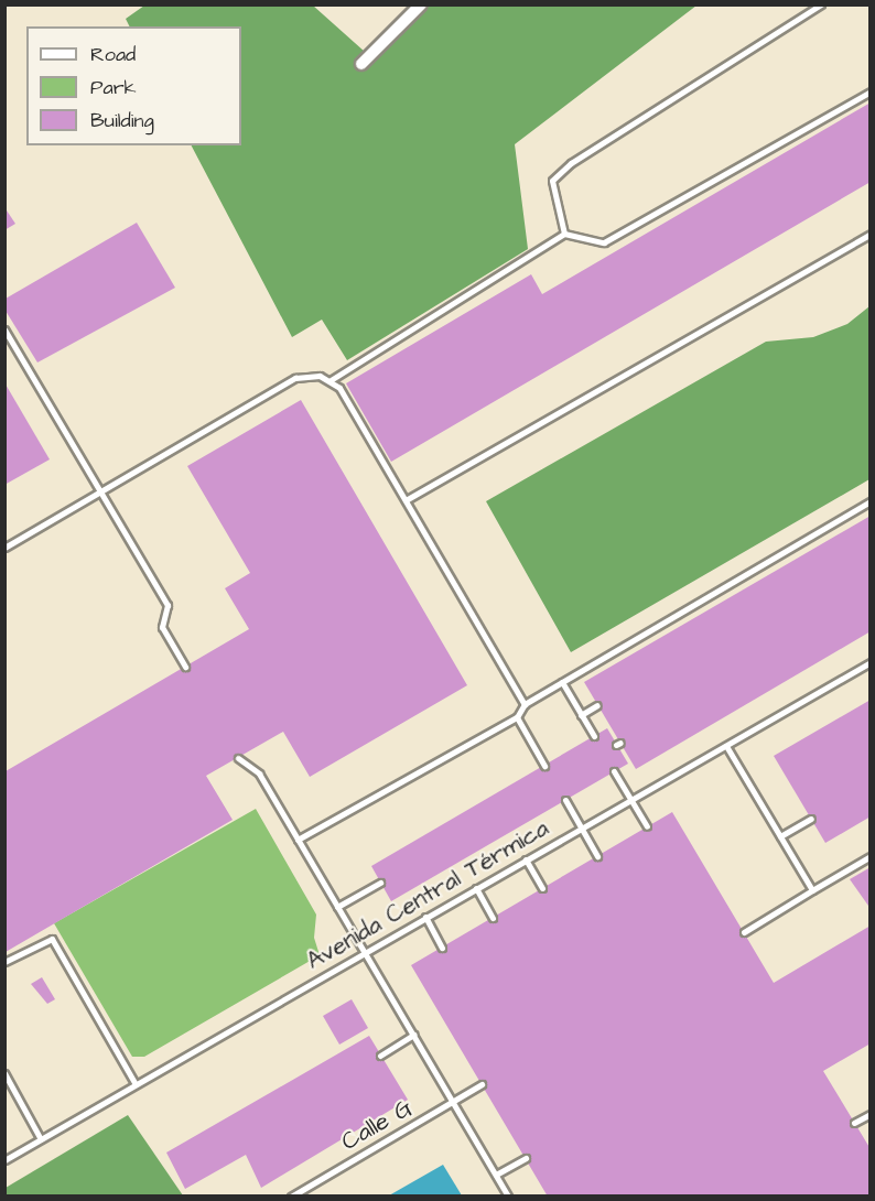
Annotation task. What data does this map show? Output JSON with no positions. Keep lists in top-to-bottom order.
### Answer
{
  "streets": {
    "lane": ["Avenida Central Térmica", "Calle G"]
  },
  "legend": ["Road", "Park", "Building"]
}
